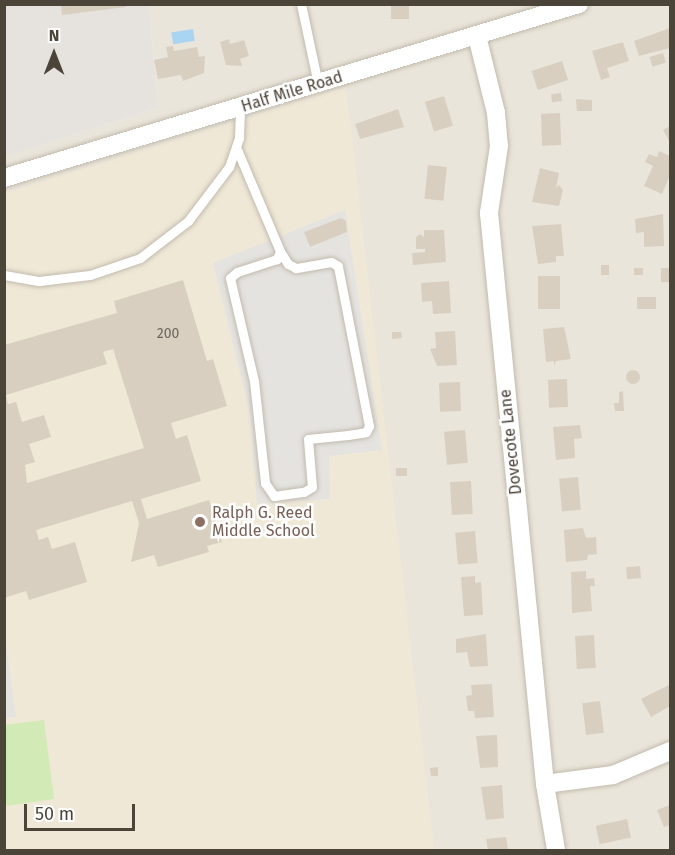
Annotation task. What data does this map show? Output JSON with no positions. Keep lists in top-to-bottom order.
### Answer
{
  "streets": {
    "street": ["Half Mile Road", "Dovecote Lane"]
  },
  "crossings": [
    ["Half Mile Road", "Dovecote Lane"]
  ],
  "places": ["Ralph G. Reed Middle School"],
  "house_numbers": ["200"],
  "scale_bar": "50 m",
  "north": "top"
}
